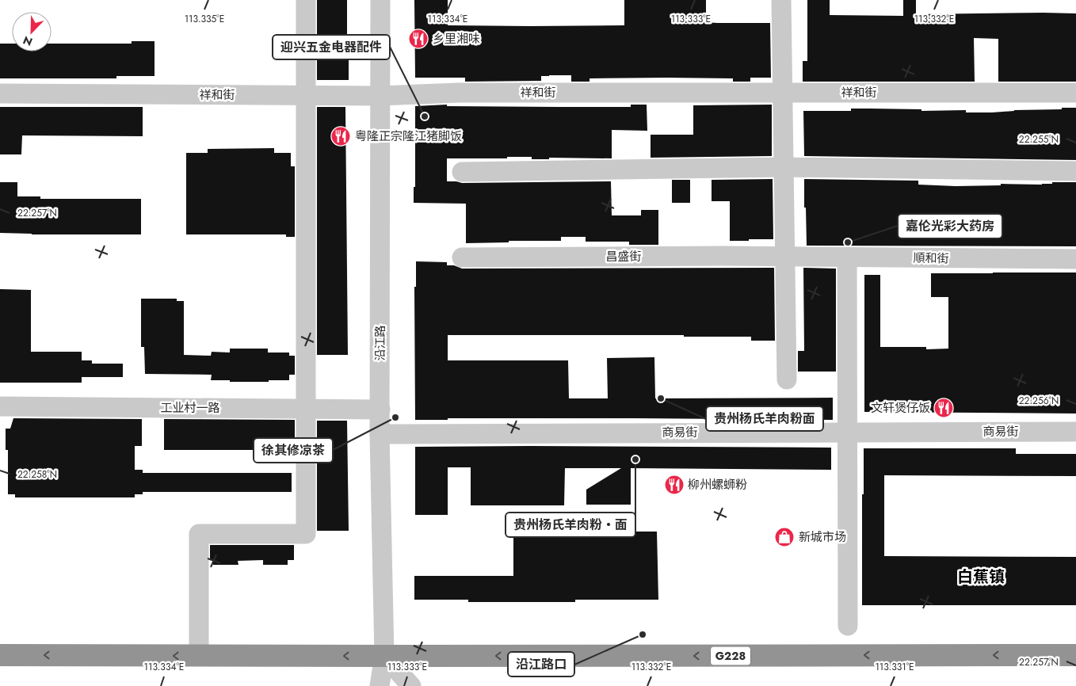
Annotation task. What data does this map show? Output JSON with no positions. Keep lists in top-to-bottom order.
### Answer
{
  "streets": {
    "highway": ["G228"],
    "street": [
      "祥和街",
      "昌盛街",
      "順和街",
      "沿江路",
      "工业村一路",
      "商易街"
    ]
  },
  "crossings": [
    ["祥和街", "沿江路"],
    ["昌盛街", "順和街"],
    ["沿江路", "工业村一路"],
    ["沿江路", "商易街"],
    ["沿江路", "G228"]
  ],
  "districts": ["白蕉镇"],
  "places": {
    "restaurant": [
      "乡里湘味",
      "粤隆正宗隆江猪脚饭",
      "文轩煲仔饭",
      "柳州螺蛳粉"
    ],
    "other": [
      "迎兴五金电器配件",
      "嘉伦光彩大药房",
      "贵州杨氏羊肉粉面",
      "徐其修凉茶",
      "贵州杨氏羊肉粉・面",
      "沿江路口"
    ],
    "shop": ["新城市场"]
  },
  "north": "bottom left",
  "coordinates": [
    "113.335°E",
    "113.333°E",
    "113.334°E",
    "113.332°E",
    "22.255°N",
    "22.257°N",
    "22.256°N",
    "22.258°N",
    "113.331°E"
  ]
}
